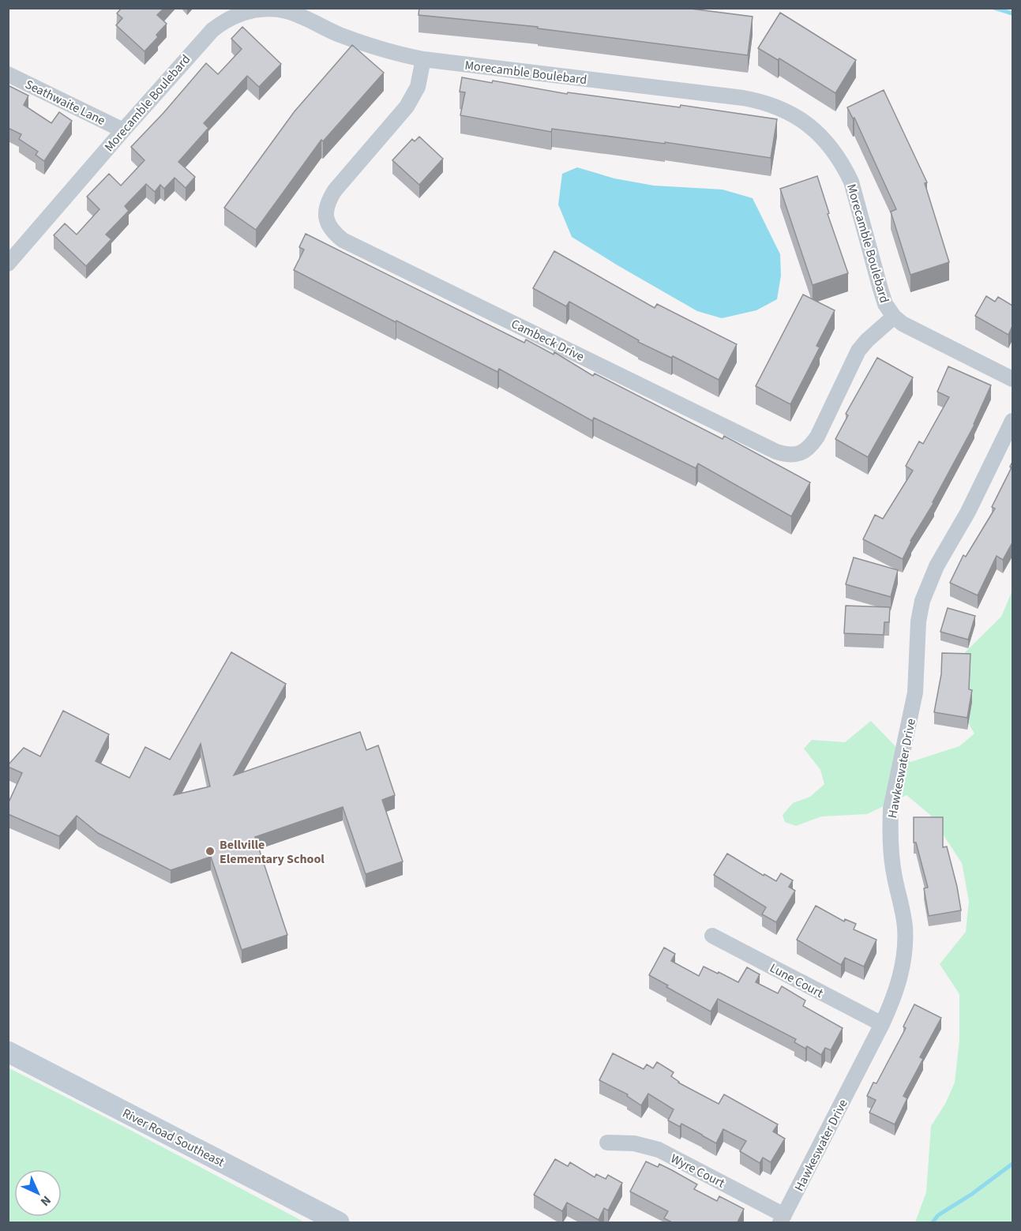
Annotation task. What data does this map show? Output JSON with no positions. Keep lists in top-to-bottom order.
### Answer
{
  "streets": {
    "main road": ["River Road Southeast"],
    "street": [
      "Morecamble Boulebard",
      "Seathwaite Lane",
      "Cambeck Drive",
      "Hawkeswater Drive",
      "Lune Court",
      "Wyre Court"
    ]
  },
  "crossings": [
    ["Morecamble Boulebard", "Seathwaite Lane"],
    ["Morecamble Boulebard", "Cambeck Drive"],
    ["Hawkeswater Drive", "Lune Court"],
    ["Hawkeswater Drive", "Wyre Court"]
  ],
  "places": ["Bellville Elementary School"],
  "north": "bottom right"
}
